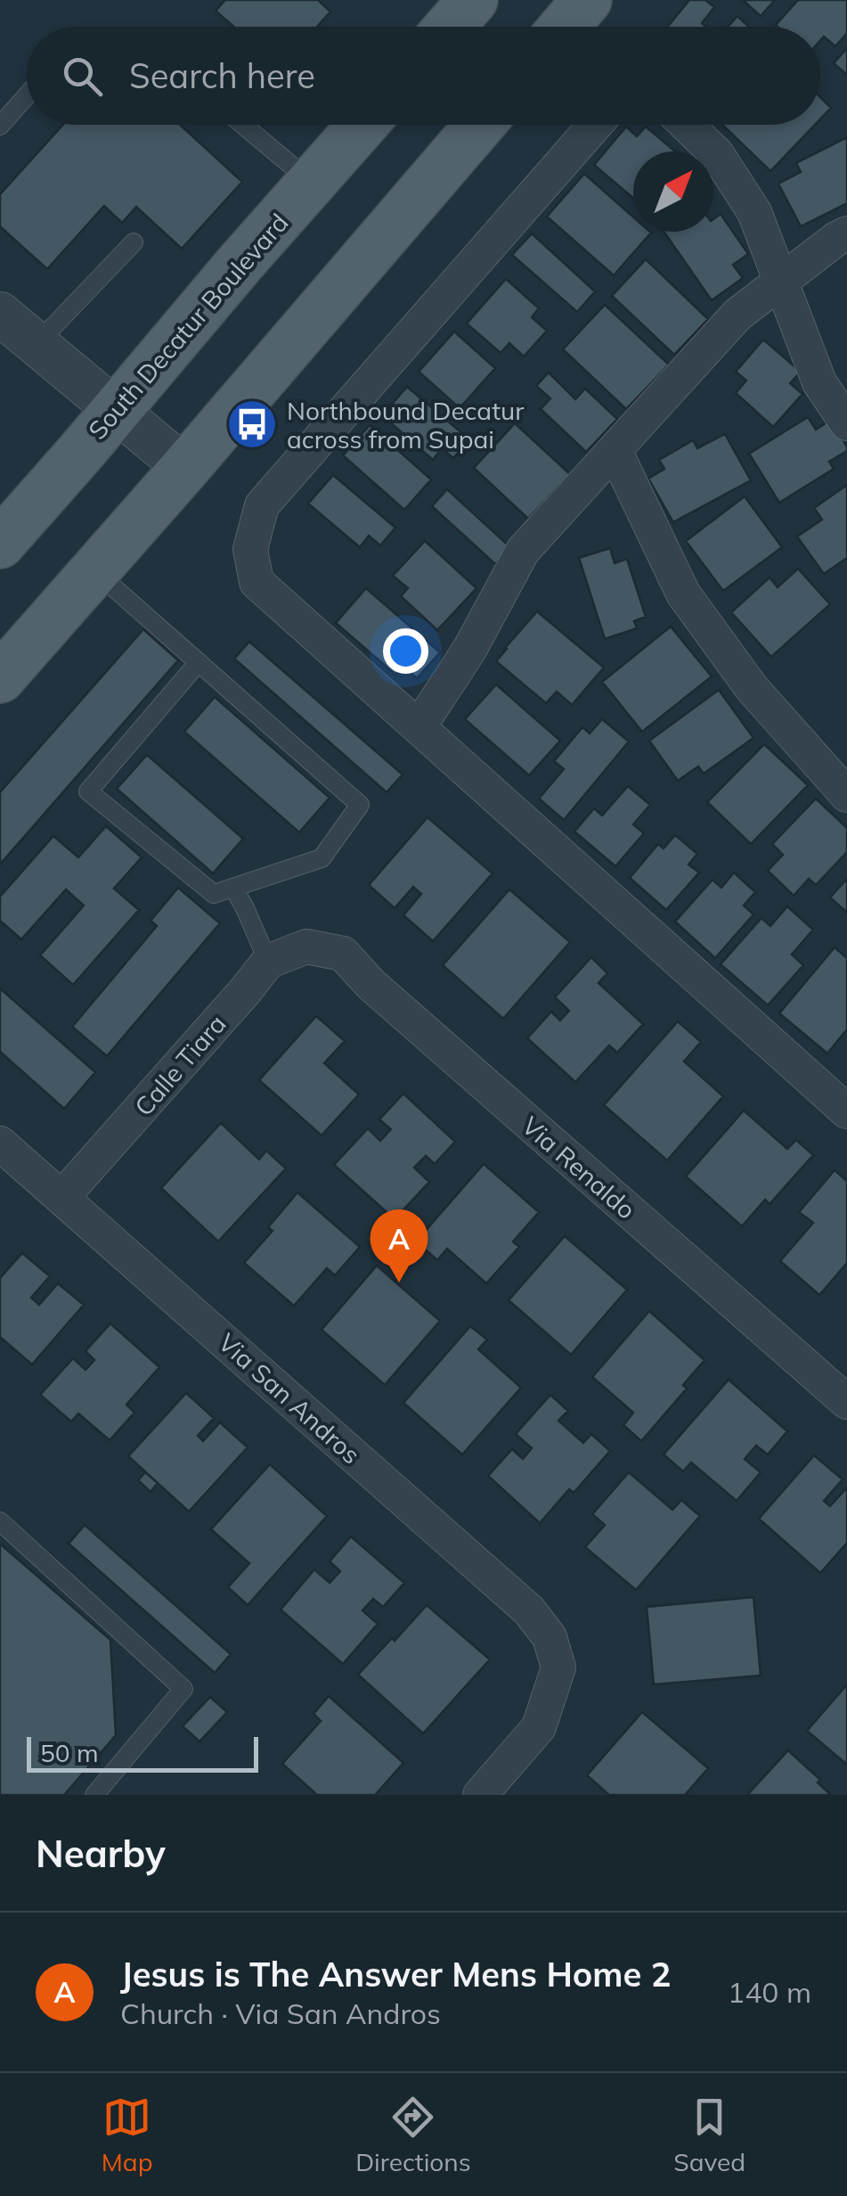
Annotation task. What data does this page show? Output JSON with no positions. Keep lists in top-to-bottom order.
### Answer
{
  "streets": {
    "main road": ["South Decatur Boulevard"],
    "street": ["Calle Tiara", "Via Renaldo", "Via San Andros"]
  },
  "crossings": [
    ["Calle Tiara", "Via Renaldo"],
    ["Calle Tiara", "Via San Andros"]
  ],
  "places": {
    "bus stop": ["Northbound Decatur across from Supai"]
  },
  "scale_bar": "50 m",
  "north": "top right",
  "page": {
    "search": "Search here",
    "pins": "A",
    "scale": "50 m",
    "heading": "Nearby",
    "list": [
      {
        "mark": "A",
        "name": "Jesus is The Answer Mens Home 2",
        "note": "Church · Via San Andros",
        "value": "140 m"
      }
    ],
    "nav": ["Map", "Directions", "Saved"]
  }
}
